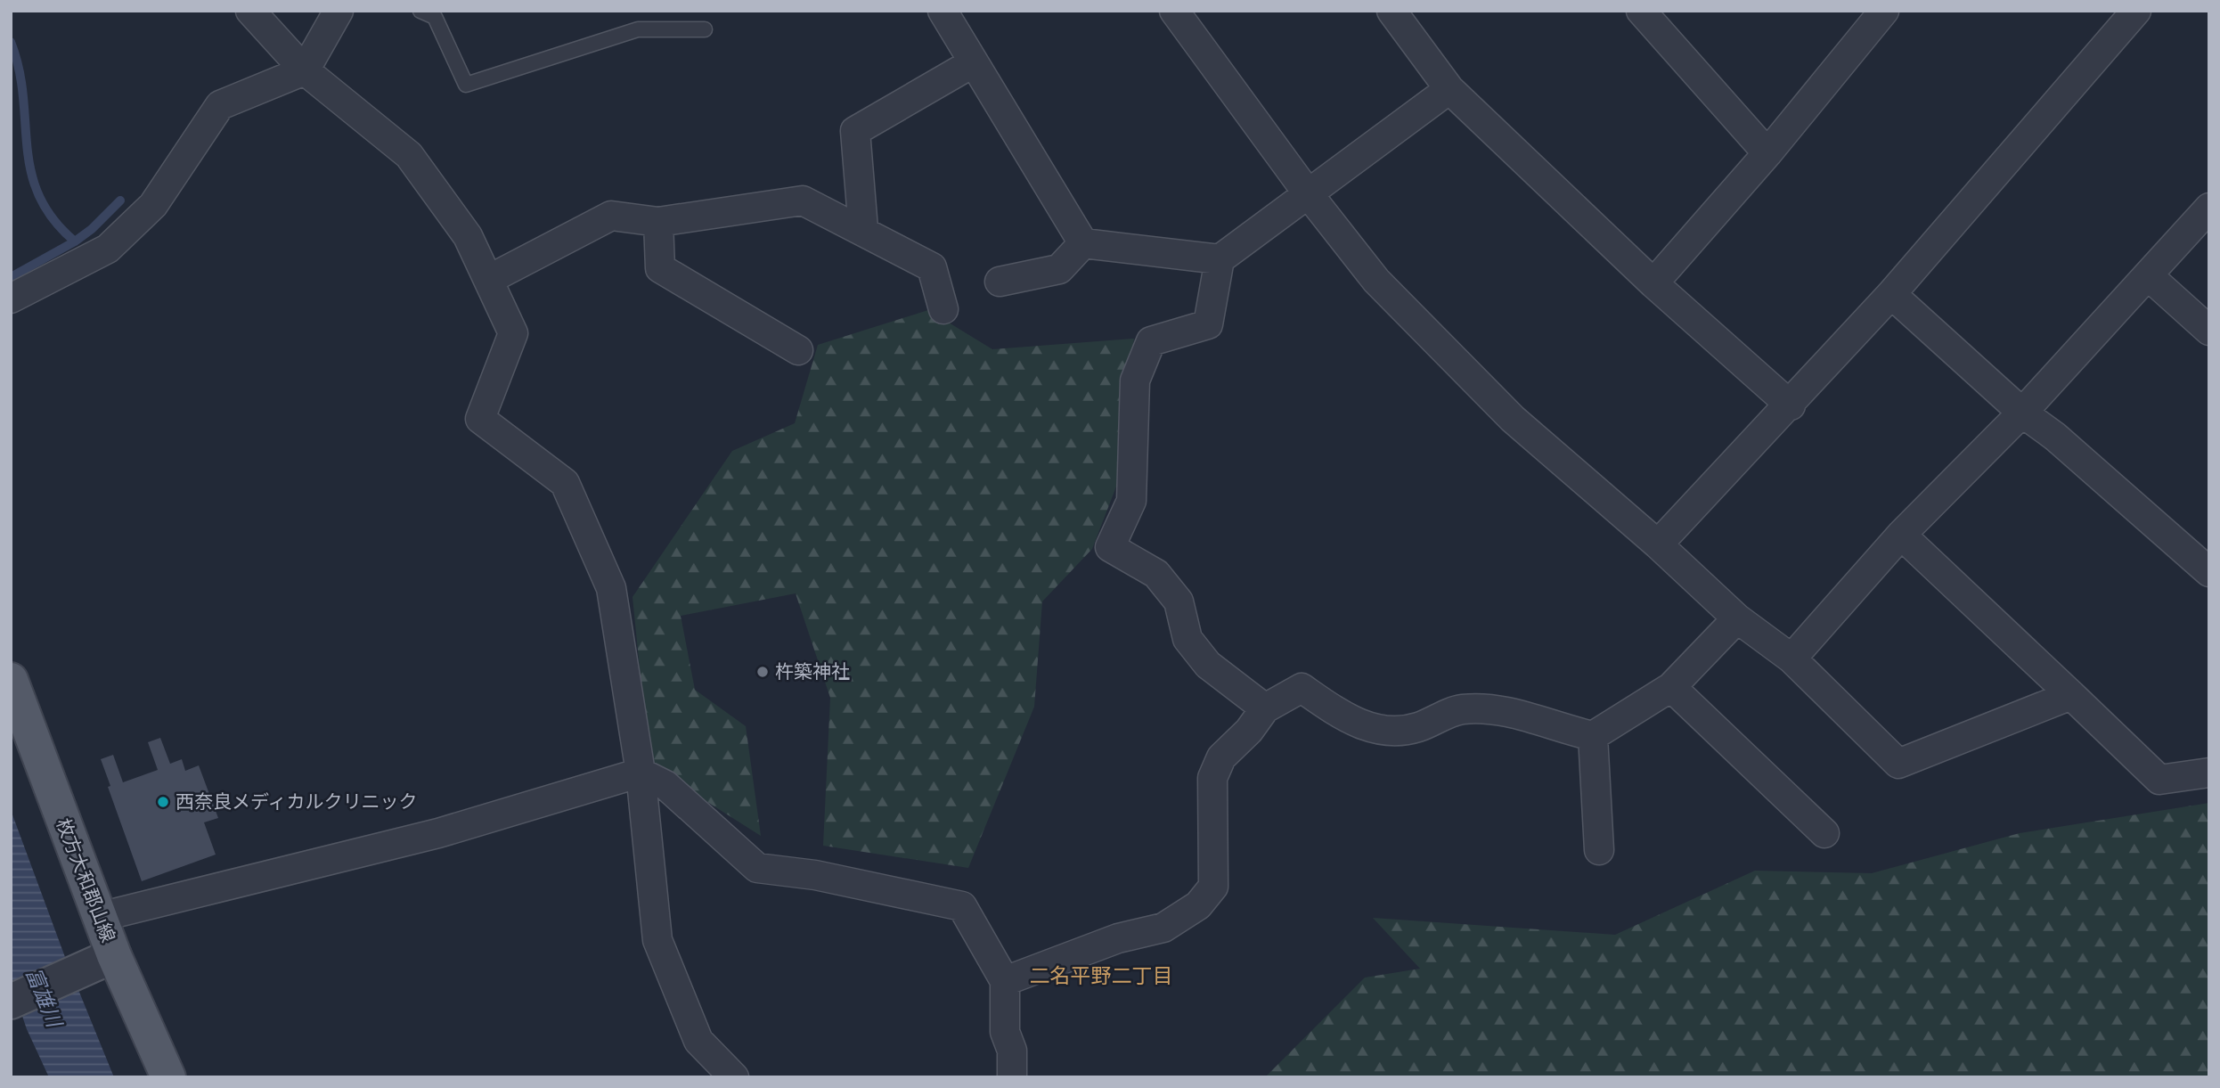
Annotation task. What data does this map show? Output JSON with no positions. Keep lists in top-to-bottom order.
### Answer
{
  "streets": {
    "main road": ["枚方大和郡山線"]
  },
  "districts": ["二名平野二丁目"],
  "water": ["富雄川"],
  "places": ["杵築神社", "西奈良メディカルクリニック"]
}
